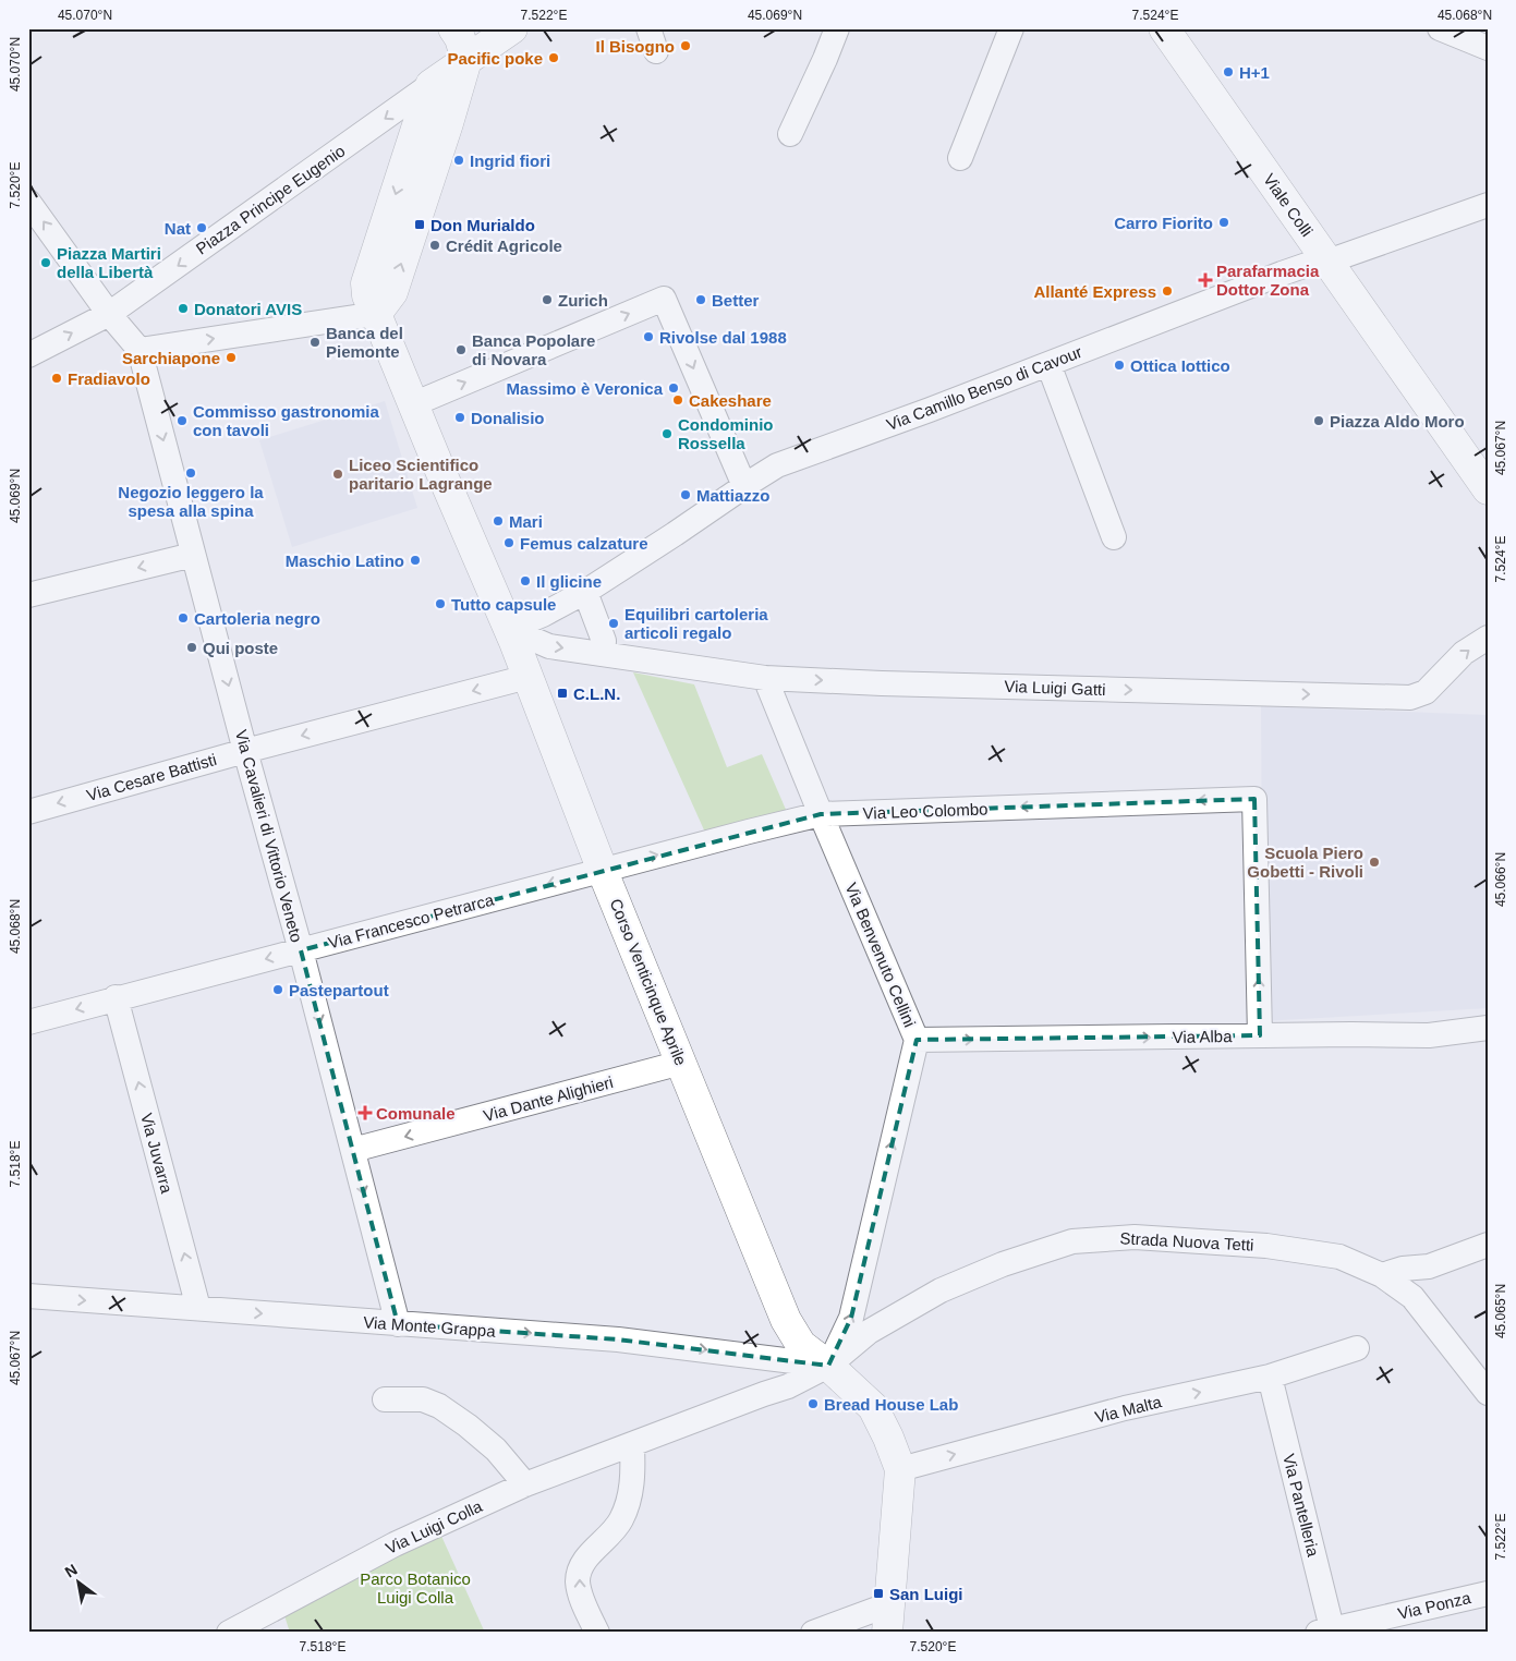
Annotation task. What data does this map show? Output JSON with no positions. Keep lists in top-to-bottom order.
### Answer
{
  "streets": {
    "street": [
      "Piazza Principe Eugenio",
      "Viale Colli",
      "Via Camillo Benso di Cavour",
      "Via Luigi Gatti",
      "Via Cesare Battisti",
      "Via Leo Colombo",
      "Via Cavalieri di Vittorio Veneto",
      "Via Francesco Petrarca",
      "Via Benvenuto Cellini",
      "Corso Venticinque Aprile",
      "Via Alba",
      "Via Dante Alighieri",
      "Via Juvarra",
      "Strada Nuova Tetti",
      "Via Monte Grappa",
      "Via Malta",
      "Via Pantelleria",
      "Via Luigi Colla",
      "Via Ponza"
    ]
  },
  "crossings": [
    ["Viale Colli", "Via Camillo Benso di Cavour"],
    ["Via Camillo Benso di Cavour", "Via Luigi Gatti"],
    ["Via Camillo Benso di Cavour", "Corso Venticinque Aprile"],
    ["Via Luigi Gatti", "Via Benvenuto Cellini"],
    ["Via Luigi Gatti", "Corso Venticinque Aprile"],
    ["Via Cesare Battisti", "Via Cavalieri di Vittorio Veneto"],
    ["Via Cesare Battisti", "Corso Venticinque Aprile"],
    ["Via Leo Colombo", "Via Francesco Petrarca"],
    ["Via Leo Colombo", "Via Benvenuto Cellini"],
    ["Via Leo Colombo", "Corso Venticinque Aprile"],
    ["Via Leo Colombo", "Via Alba"],
    ["Via Cavalieri di Vittorio Veneto", "Via Francesco Petrarca"],
    ["Via Cavalieri di Vittorio Veneto", "Via Dante Alighieri"],
    ["Via Cavalieri di Vittorio Veneto", "Via Monte Grappa"],
    ["Via Francesco Petrarca", "Corso Venticinque Aprile"],
    ["Via Francesco Petrarca", "Via Juvarra"],
    ["Via Benvenuto Cellini", "Corso Venticinque Aprile"],
    ["Via Benvenuto Cellini", "Via Alba"],
    ["Via Benvenuto Cellini", "Strada Nuova Tetti"],
    ["Via Benvenuto Cellini", "Via Monte Grappa"],
    ["Via Benvenuto Cellini", "Via Luigi Colla"],
    ["Corso Venticinque Aprile", "Via Dante Alighieri"],
    ["Corso Venticinque Aprile", "Strada Nuova Tetti"],
    ["Corso Venticinque Aprile", "Via Monte Grappa"],
    ["Corso Venticinque Aprile", "Via Malta"],
    ["Corso Venticinque Aprile", "Via Luigi Colla"],
    ["Via Juvarra", "Via Monte Grappa"],
    ["Strada Nuova Tetti", "Via Monte Grappa"],
    ["Strada Nuova Tetti", "Via Luigi Colla"],
    ["Via Monte Grappa", "Via Luigi Colla"],
    ["Via Malta", "Via Pantelleria"],
    ["Via Pantelleria", "Via Ponza"]
  ],
  "one_way": [
    "Piazza Principe Eugenio",
    "Via Luigi Gatti",
    "Via Cavalieri di Vittorio Veneto",
    "Via Francesco Petrarca",
    "Via Benvenuto Cellini",
    "Via Alba",
    "Via Dante Alighieri",
    "Via Juvarra",
    "Via Monte Grappa",
    "Via Malta"
  ],
  "parks": ["Parco Botanico Luigi Colla"],
  "places": {
    "other": [
      "Il Bisogno",
      "Pacific poke",
      "H+1",
      "Ingrid fiori",
      "Carro Fiorito",
      "Nat",
      "Crédit Agricole",
      "Piazza Martiri della Libertà",
      "Allanté Express",
      "Zurich",
      "Better",
      "Donatori AVIS",
      "Rivolse dal 1988",
      "Banca del Piemonte",
      "Banca Popolare di Novara",
      "Sarchiapone",
      "Ottica Iottico",
      "Fradiavolo",
      "Massimo è Veronica",
      "Cakeshare",
      "Donalisio",
      "Commisso gastronomia con tavoli",
      "Piazza Aldo Moro",
      "Condominio Rossella",
      "Negozio leggero la spesa alla spina",
      "Liceo Scientifico paritario Lagrange",
      "Mattiazzo",
      "Mari",
      "Femus calzature",
      "Maschio Latino",
      "Il glicine",
      "Tutto capsule",
      "Cartoleria negro",
      "Equilibri cartoleria articoli regalo",
      "Qui poste",
      "Scuola Piero Gobetti - Rivoli",
      "Pastepartout",
      "Bread House Lab"
    ],
    "transit": ["Don Murialdo", "C.L.N.", "San Luigi"],
    "health": ["Parafarmacia Dottor Zona", "Comunale"]
  },
  "north": "top left",
  "coordinates": [
    "45.070°N",
    "7.522°E",
    "45.069°N",
    "7.524°E",
    "45.068°N",
    "7.520°E",
    "45.067°N",
    "45.066°N",
    "7.518°E",
    "45.065°N"
  ]
}
